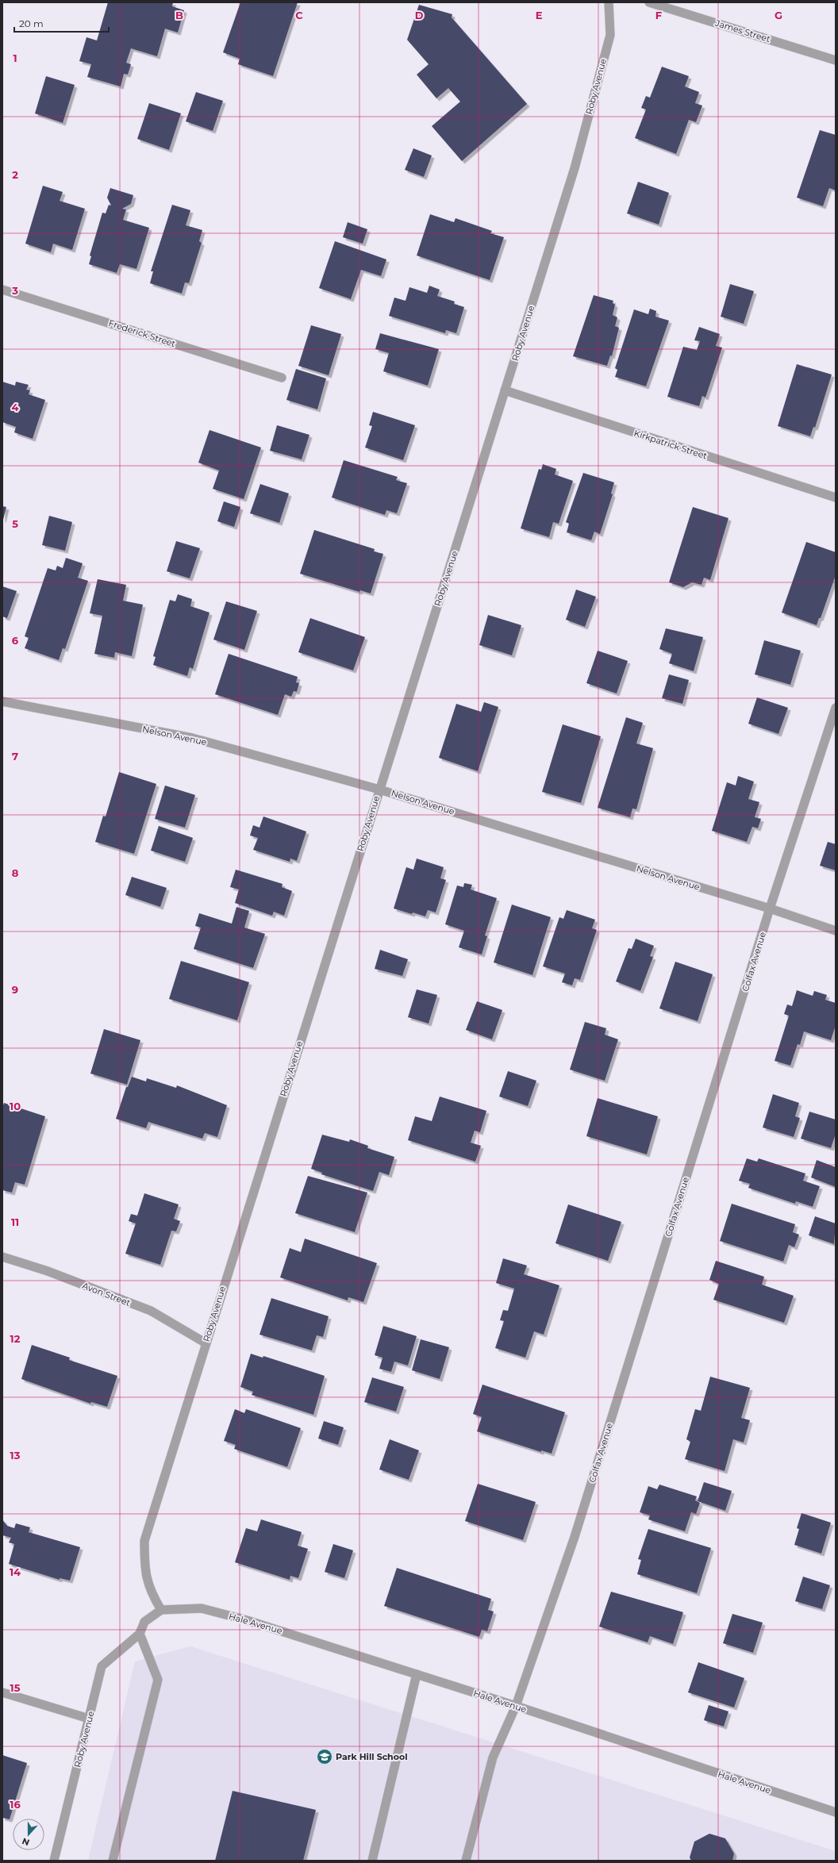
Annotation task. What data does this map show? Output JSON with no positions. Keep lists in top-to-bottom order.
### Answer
{
  "streets": {
    "street": [
      "James Street",
      "Roby Avenue",
      "Frederick Street",
      "Kirkpatrick Street",
      "Nelson Avenue",
      "Colfax Avenue",
      "Avon Street",
      "Hale Avenue"
    ]
  },
  "crossings": [
    ["Roby Avenue", "Kirkpatrick Street"],
    ["Roby Avenue", "Nelson Avenue"],
    ["Roby Avenue", "Avon Street"],
    ["Roby Avenue", "Hale Avenue"],
    ["Nelson Avenue", "Colfax Avenue"],
    ["Colfax Avenue", "Hale Avenue"]
  ],
  "places": {
    "school or university": ["Park Hill School"]
  },
  "scale_bar": "20 m",
  "north": "bottom",
  "grid": {
    "columns": [
      "B",
      "C",
      "D",
      "E",
      "F",
      "G"
    ],
    "rows": [
      "1",
      "2",
      "3",
      "4",
      "5",
      "6",
      "7",
      "8",
      "9",
      "10",
      "11",
      "12",
      "13",
      "14",
      "15",
      "16"
    ]
  }
}
